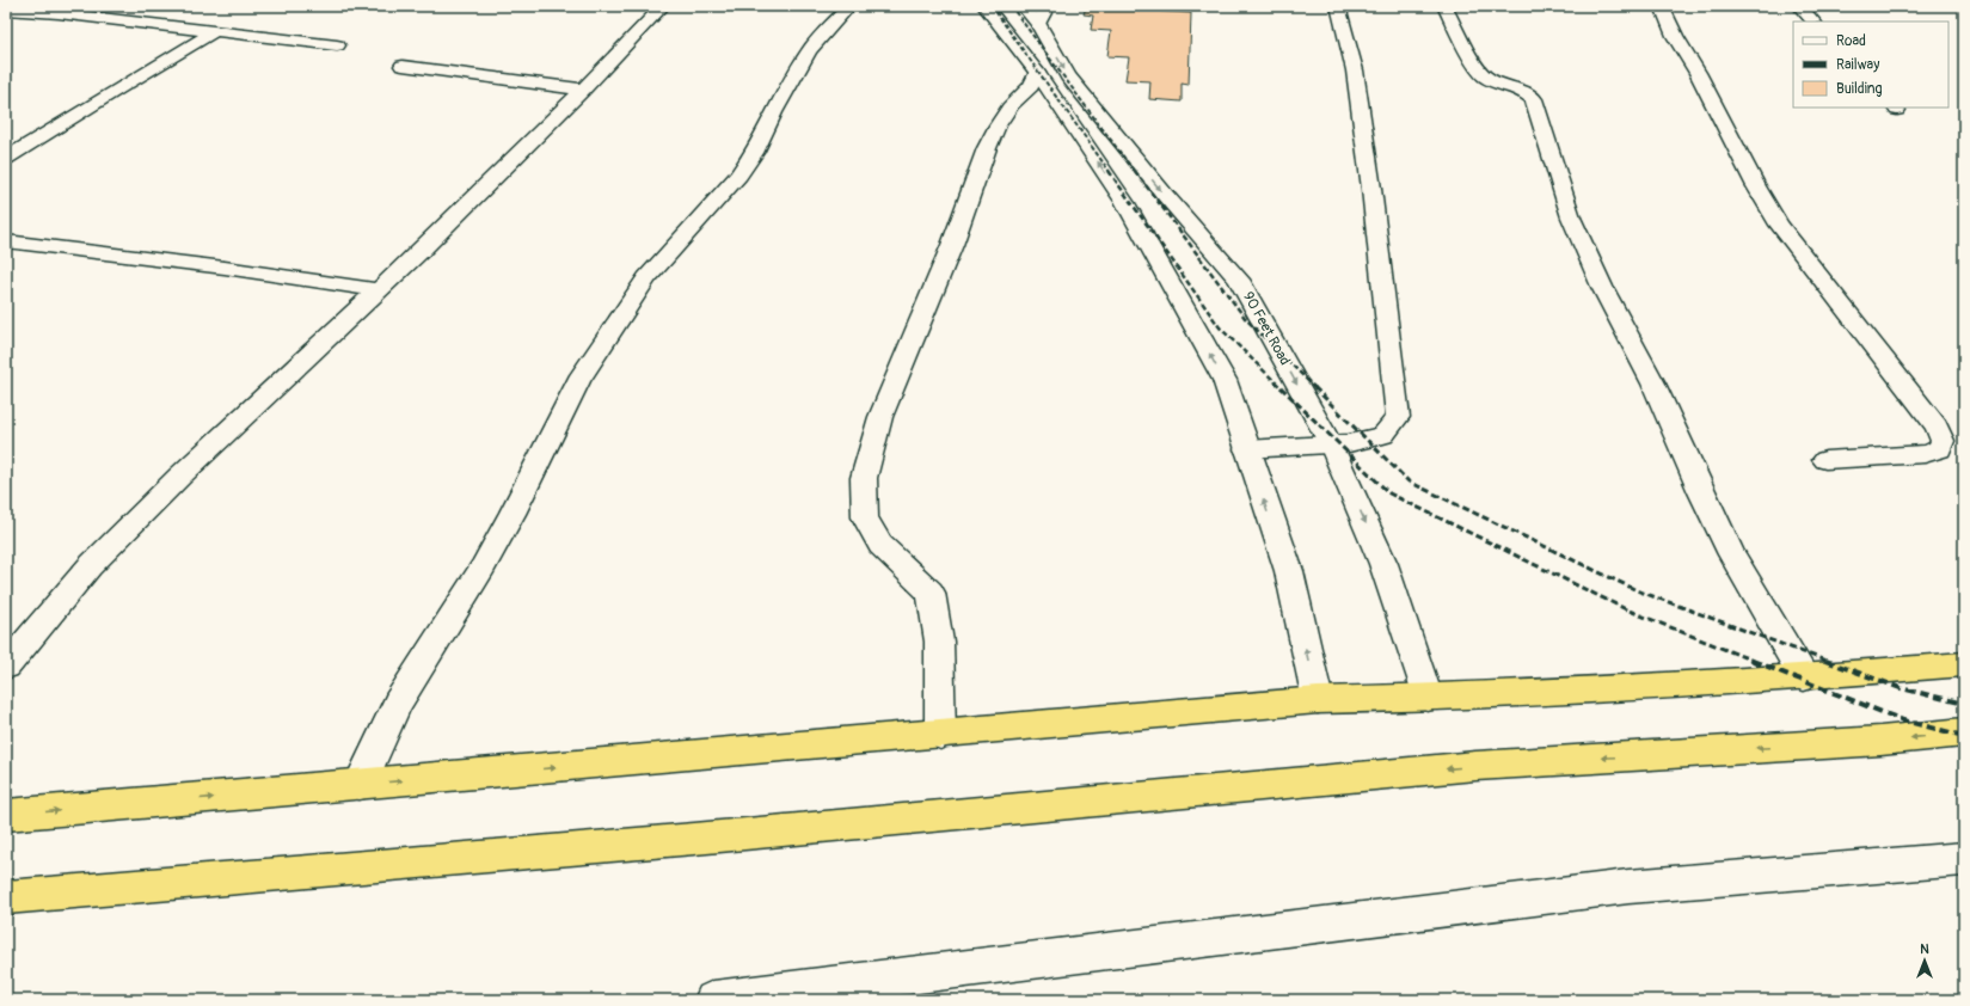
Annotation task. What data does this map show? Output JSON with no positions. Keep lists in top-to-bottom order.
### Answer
{
  "streets": {
    "street": ["90 Feet Road"]
  },
  "legend": ["Road", "Railway", "Building"],
  "north": "top"
}
